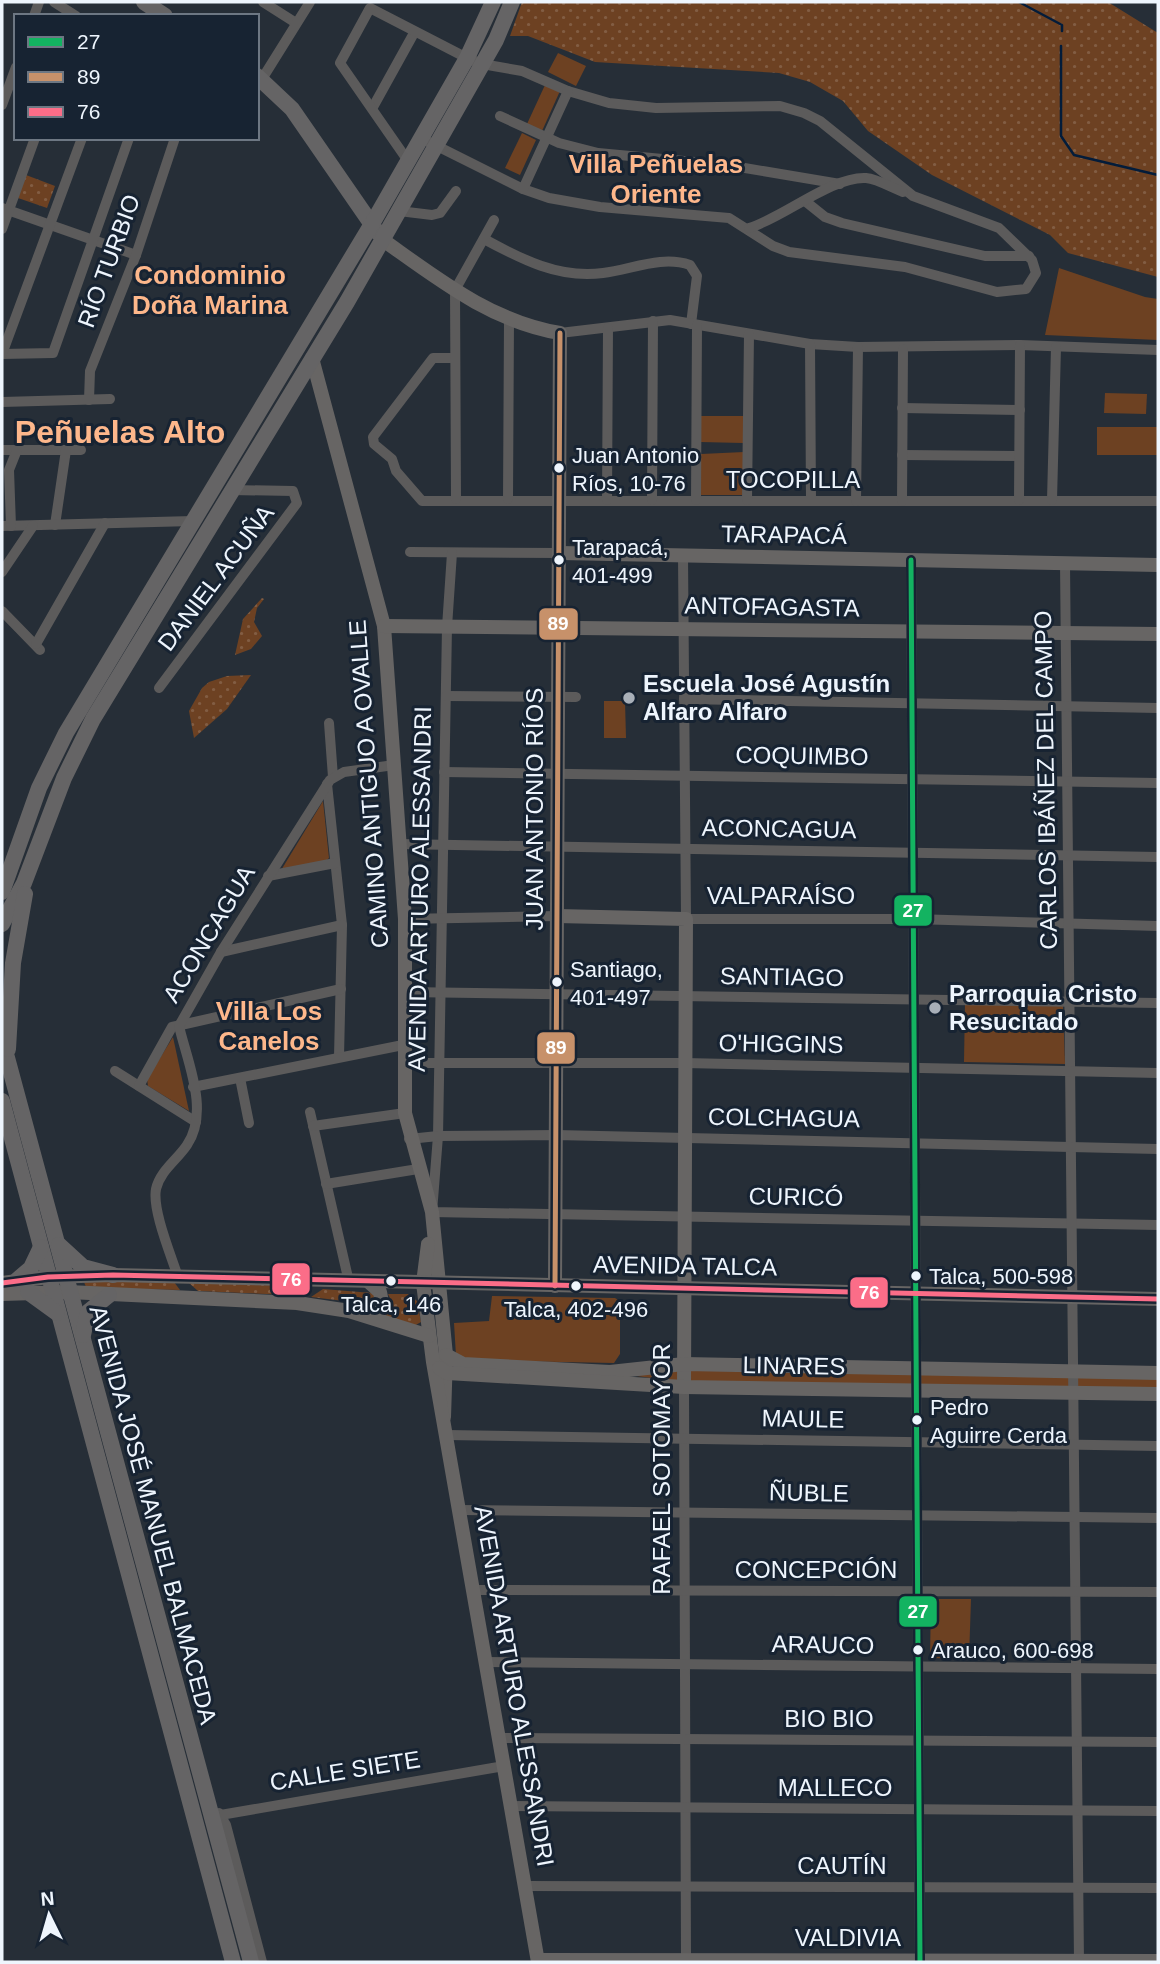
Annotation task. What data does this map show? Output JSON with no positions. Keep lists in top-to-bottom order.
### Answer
{
  "streets": {
    "main road": [
      "TARAPACÁ",
      "ANTOFAGASTA",
      "CAMINO ANTIGUO A OVALLE",
      "JUAN ANTONIO RÍOS",
      "AVENIDA ARTURO ALESSANDRI",
      "VALPARAÍSO",
      "AVENIDA TALCA",
      "LINARES",
      "RAFAEL SOTOMAYOR",
      "AVENIDA JOSÉ MANUEL BALMACEDA",
      "VALDIVIA"
    ],
    "street": [
      "RÍO TURBIO",
      "TOCOPILLA",
      "DANIEL ACUÑA",
      "COQUIMBO",
      "CARLOS IBÁÑEZ DEL CAMPO",
      "ACONCAGUA",
      "SANTIAGO",
      "O'HIGGINS",
      "COLCHAGUA",
      "CURICÓ",
      "MAULE",
      "ÑUBLE",
      "CONCEPCIÓN",
      "ARAUCO",
      "BIO BIO",
      "CALLE SIETE",
      "MALLECO",
      "CAUTÍN"
    ]
  },
  "crossings": [
    ["TOCOPILLA", "JUAN ANTONIO RÍOS"],
    ["TARAPACÁ", "CARLOS IBÁÑEZ DEL CAMPO"],
    ["TARAPACÁ", "JUAN ANTONIO RÍOS"],
    ["TARAPACÁ", "AVENIDA ARTURO ALESSANDRI"],
    ["TARAPACÁ", "RAFAEL SOTOMAYOR"],
    ["ANTOFAGASTA", "CARLOS IBÁÑEZ DEL CAMPO"],
    ["ANTOFAGASTA", "CAMINO ANTIGUO A OVALLE"],
    ["ANTOFAGASTA", "JUAN ANTONIO RÍOS"],
    ["ANTOFAGASTA", "AVENIDA ARTURO ALESSANDRI"],
    ["ANTOFAGASTA", "RAFAEL SOTOMAYOR"],
    ["COQUIMBO", "CARLOS IBÁÑEZ DEL CAMPO"],
    ["COQUIMBO", "JUAN ANTONIO RÍOS"],
    ["COQUIMBO", "AVENIDA ARTURO ALESSANDRI"],
    ["COQUIMBO", "RAFAEL SOTOMAYOR"],
    ["CARLOS IBÁÑEZ DEL CAMPO", "ACONCAGUA"],
    ["CARLOS IBÁÑEZ DEL CAMPO", "VALPARAÍSO"],
    ["CARLOS IBÁÑEZ DEL CAMPO", "SANTIAGO"],
    ["CARLOS IBÁÑEZ DEL CAMPO", "O'HIGGINS"],
    ["CARLOS IBÁÑEZ DEL CAMPO", "COLCHAGUA"],
    ["CARLOS IBÁÑEZ DEL CAMPO", "CURICÓ"],
    ["CARLOS IBÁÑEZ DEL CAMPO", "AVENIDA TALCA"],
    ["CARLOS IBÁÑEZ DEL CAMPO", "LINARES"],
    ["CARLOS IBÁÑEZ DEL CAMPO", "MAULE"],
    ["CARLOS IBÁÑEZ DEL CAMPO", "ÑUBLE"],
    ["CARLOS IBÁÑEZ DEL CAMPO", "CONCEPCIÓN"],
    ["CARLOS IBÁÑEZ DEL CAMPO", "ARAUCO"],
    ["CARLOS IBÁÑEZ DEL CAMPO", "BIO BIO"],
    ["CARLOS IBÁÑEZ DEL CAMPO", "MALLECO"],
    ["CARLOS IBÁÑEZ DEL CAMPO", "CAUTÍN"],
    ["CARLOS IBÁÑEZ DEL CAMPO", "VALDIVIA"],
    ["CAMINO ANTIGUO A OVALLE", "ACONCAGUA"],
    ["CAMINO ANTIGUO A OVALLE", "AVENIDA ARTURO ALESSANDRI"],
    ["CAMINO ANTIGUO A OVALLE", "VALPARAÍSO"],
    ["CAMINO ANTIGUO A OVALLE", "SANTIAGO"],
    ["CAMINO ANTIGUO A OVALLE", "O'HIGGINS"],
    ["CAMINO ANTIGUO A OVALLE", "COLCHAGUA"],
    ["CAMINO ANTIGUO A OVALLE", "CURICÓ"],
    ["JUAN ANTONIO RÍOS", "ACONCAGUA"],
    ["JUAN ANTONIO RÍOS", "VALPARAÍSO"],
    ["JUAN ANTONIO RÍOS", "SANTIAGO"],
    ["JUAN ANTONIO RÍOS", "O'HIGGINS"],
    ["JUAN ANTONIO RÍOS", "COLCHAGUA"],
    ["JUAN ANTONIO RÍOS", "CURICÓ"],
    ["JUAN ANTONIO RÍOS", "AVENIDA TALCA"],
    ["ACONCAGUA", "AVENIDA ARTURO ALESSANDRI"],
    ["ACONCAGUA", "RAFAEL SOTOMAYOR"],
    ["AVENIDA ARTURO ALESSANDRI", "VALPARAÍSO"],
    ["AVENIDA ARTURO ALESSANDRI", "SANTIAGO"],
    ["AVENIDA ARTURO ALESSANDRI", "O'HIGGINS"],
    ["AVENIDA ARTURO ALESSANDRI", "COLCHAGUA"],
    ["AVENIDA ARTURO ALESSANDRI", "CURICÓ"],
    ["AVENIDA ARTURO ALESSANDRI", "AVENIDA TALCA"],
    ["AVENIDA ARTURO ALESSANDRI", "LINARES"],
    ["AVENIDA ARTURO ALESSANDRI", "MAULE"],
    ["AVENIDA ARTURO ALESSANDRI", "ÑUBLE"],
    ["AVENIDA ARTURO ALESSANDRI", "CONCEPCIÓN"],
    ["AVENIDA ARTURO ALESSANDRI", "ARAUCO"],
    ["AVENIDA ARTURO ALESSANDRI", "BIO BIO"],
    ["AVENIDA ARTURO ALESSANDRI", "CALLE SIETE"],
    ["AVENIDA ARTURO ALESSANDRI", "MALLECO"],
    ["AVENIDA ARTURO ALESSANDRI", "CAUTÍN"],
    ["AVENIDA ARTURO ALESSANDRI", "VALDIVIA"],
    ["VALPARAÍSO", "RAFAEL SOTOMAYOR"],
    ["SANTIAGO", "RAFAEL SOTOMAYOR"],
    ["O'HIGGINS", "RAFAEL SOTOMAYOR"],
    ["COLCHAGUA", "RAFAEL SOTOMAYOR"],
    ["CURICÓ", "RAFAEL SOTOMAYOR"],
    ["AVENIDA TALCA", "RAFAEL SOTOMAYOR"],
    ["AVENIDA TALCA", "AVENIDA JOSÉ MANUEL BALMACEDA"],
    ["LINARES", "RAFAEL SOTOMAYOR"],
    ["MAULE", "RAFAEL SOTOMAYOR"],
    ["RAFAEL SOTOMAYOR", "ÑUBLE"],
    ["RAFAEL SOTOMAYOR", "CONCEPCIÓN"],
    ["RAFAEL SOTOMAYOR", "ARAUCO"],
    ["RAFAEL SOTOMAYOR", "BIO BIO"],
    ["RAFAEL SOTOMAYOR", "MALLECO"],
    ["RAFAEL SOTOMAYOR", "CAUTÍN"],
    ["RAFAEL SOTOMAYOR", "VALDIVIA"],
    ["AVENIDA JOSÉ MANUEL BALMACEDA", "CALLE SIETE"]
  ],
  "districts": [
    "Villa Peñuelas Oriente",
    "Condominio Doña Marina",
    "Peñuelas Alto",
    "Villa Los Canelos"
  ],
  "places": [
    "Juan Antonio Ríos, 10-76",
    "Tarapacá, 401-499",
    "Escuela José Agustín Alfaro Alfaro",
    "Santiago, 401-497",
    "Parroquia Cristo Resucitado",
    "Talca, 500-598",
    "Talca, 146",
    "Talca, 402-496",
    "Pedro Aguirre Cerda",
    "Arauco, 600-698"
  ],
  "lines": ["transit line 89", "transit line 27", "transit line 76"],
  "legend": ["27", "89", "76"],
  "north": "top"
}
